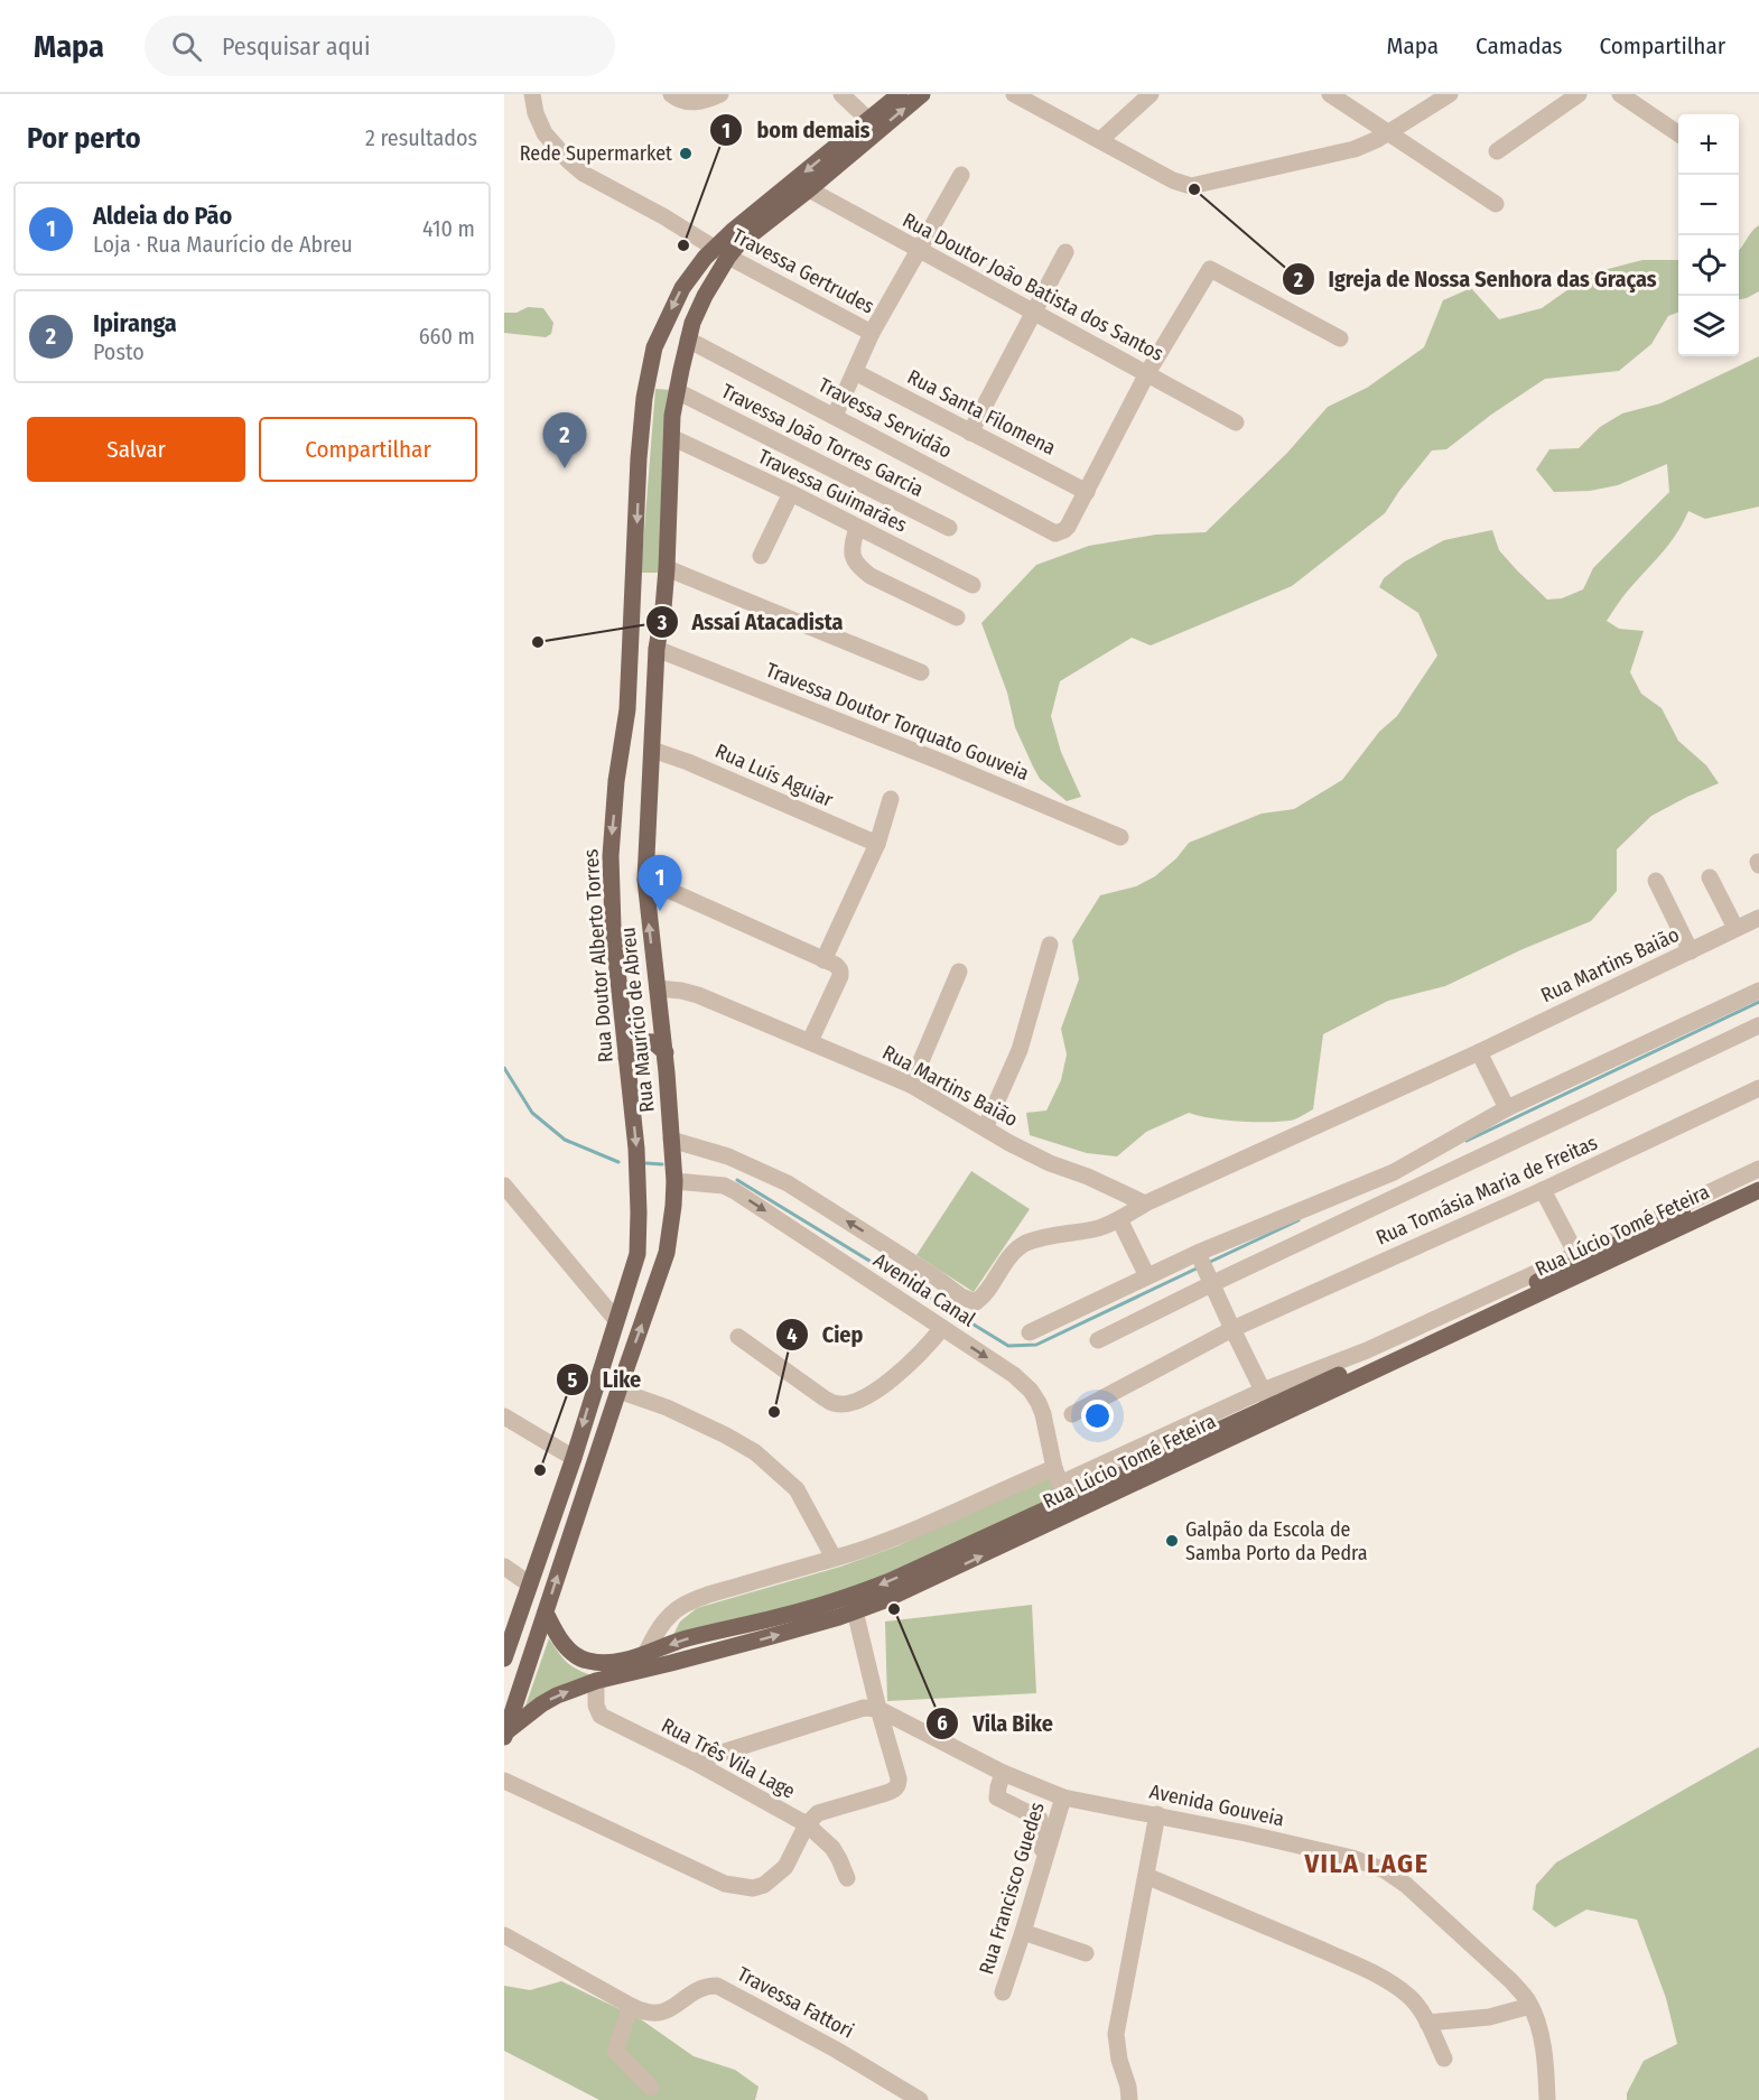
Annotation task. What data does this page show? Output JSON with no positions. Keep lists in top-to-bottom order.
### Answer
{
  "streets": {
    "main road": ["Rua Doutor Alberto Torres", "Rua Maurício de Abreu", "Rua Lúcio Tomé Feteira"],
    "street": [
      "Travessa Gertrudes",
      "Rua Doutor João Batista dos Santos",
      "Rua Santa Filomena",
      "Travessa Servidão",
      "Travessa João Torres Garcia",
      "Travessa Guimarães",
      "Travessa Doutor Torquato Gouveia",
      "Rua Luís Aguiar",
      "Rua Martins Baião",
      "Rua Tomásia Maria de Freitas",
      "Avenida Canal",
      "Rua Três Vila Lage",
      "Avenida Gouveia",
      "Rua Francisco Guedes",
      "Travessa Fattori"
    ]
  },
  "crossings": [
    ["Travessa Gertrudes", "Rua Doutor Alberto Torres"],
    ["Travessa Gertrudes", "Rua Maurício de Abreu"],
    ["Rua Santa Filomena", "Travessa Servidão"],
    ["Travessa Servidão", "Rua Maurício de Abreu"],
    ["Travessa João Torres Garcia", "Rua Maurício de Abreu"],
    ["Travessa Guimarães", "Rua Maurício de Abreu"],
    ["Travessa Doutor Torquato Gouveia", "Rua Maurício de Abreu"],
    ["Rua Luís Aguiar", "Rua Maurício de Abreu"],
    ["Rua Doutor Alberto Torres", "Rua Maurício de Abreu"],
    ["Rua Martins Baião", "Rua Maurício de Abreu"],
    ["Rua Martins Baião", "Avenida Canal"],
    ["Rua Maurício de Abreu", "Rua Lúcio Tomé Feteira"],
    ["Rua Maurício de Abreu", "Avenida Canal"],
    ["Rua Lúcio Tomé Feteira", "Avenida Canal"],
    ["Rua Lúcio Tomé Feteira", "Rua Três Vila Lage"],
    ["Avenida Gouveia", "Rua Francisco Guedes"]
  ],
  "one_way": ["Rua Doutor Alberto Torres", "Rua Maurício de Abreu"],
  "districts": ["VILA LAGE"],
  "places": [
    "Rede Supermarket",
    "Igreja de Nossa Senhora das Graças",
    "bom demais",
    "Assaí Atacadista",
    "Ciep",
    "Like",
    "Galpão da Escola de Samba Porto da Pedra",
    "Vila Bike"
  ],
  "page": {
    "header": "Mapa",
    "search": "Pesquisar aqui",
    "nav": ["Mapa", "Camadas", "Compartilhar"],
    "heading": ["Por perto", "2 resultados"],
    "map_buttons": ["+", "−"],
    "list": [
      {
        "mark": "1",
        "name": "Aldeia do Pão",
        "note": "Loja · Rua Maurício de Abreu",
        "value": "410 m"
      },
      {
        "mark": "2",
        "name": "Ipiranga",
        "note": "Posto",
        "value": "660 m"
      }
    ],
    "buttons": ["Salvar", "Compartilhar"],
    "pins": ["2", "1"]
  }
}
